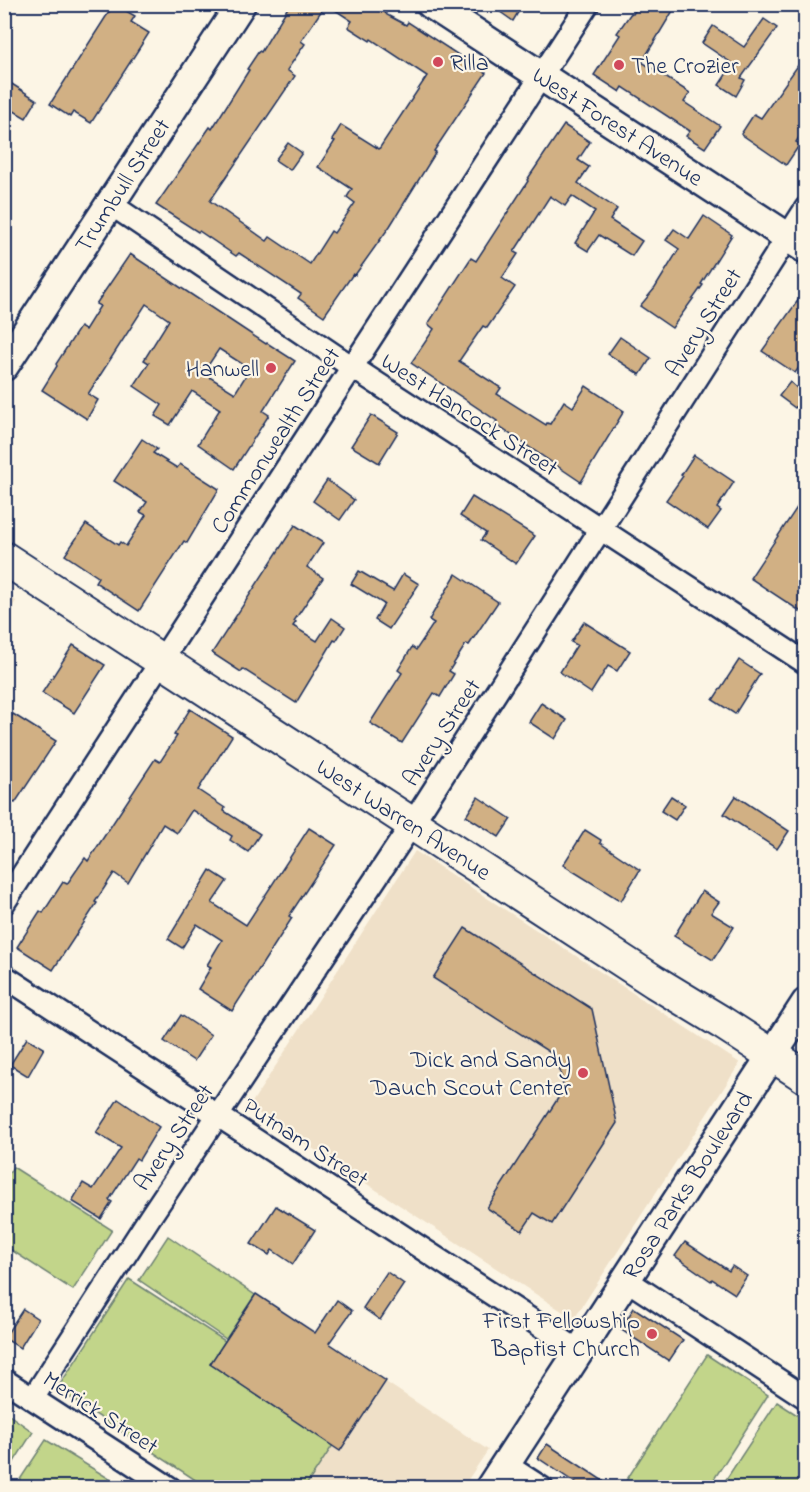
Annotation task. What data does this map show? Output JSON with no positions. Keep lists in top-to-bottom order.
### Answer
{
  "streets": {
    "main road": ["West Warren Avenue"],
    "street": [
      "West Forest Avenue",
      "Trumbull Street",
      "Avery Street",
      "West Hancock Street",
      "Commonwealth Street",
      "Putnam Street",
      "Rosa Parks Boulevard",
      "Merrick Street"
    ]
  },
  "crossings": [
    ["West Forest Avenue", "Avery Street"],
    ["West Forest Avenue", "Commonwealth Street"],
    ["Trumbull Street", "West Hancock Street"],
    ["Avery Street", "West Hancock Street"],
    ["Avery Street", "West Warren Avenue"],
    ["Avery Street", "Putnam Street"],
    ["Avery Street", "Merrick Street"],
    ["West Hancock Street", "Commonwealth Street"],
    ["Commonwealth Street", "West Warren Avenue"],
    ["West Warren Avenue", "Rosa Parks Boulevard"],
    ["Putnam Street", "Rosa Parks Boulevard"]
  ],
  "places": [
    "Rilla",
    "The Crozier",
    "Hanwell",
    "Dick and Sandy Dauch Scout Center",
    "First Fellowship Baptist Church"
  ]
}
